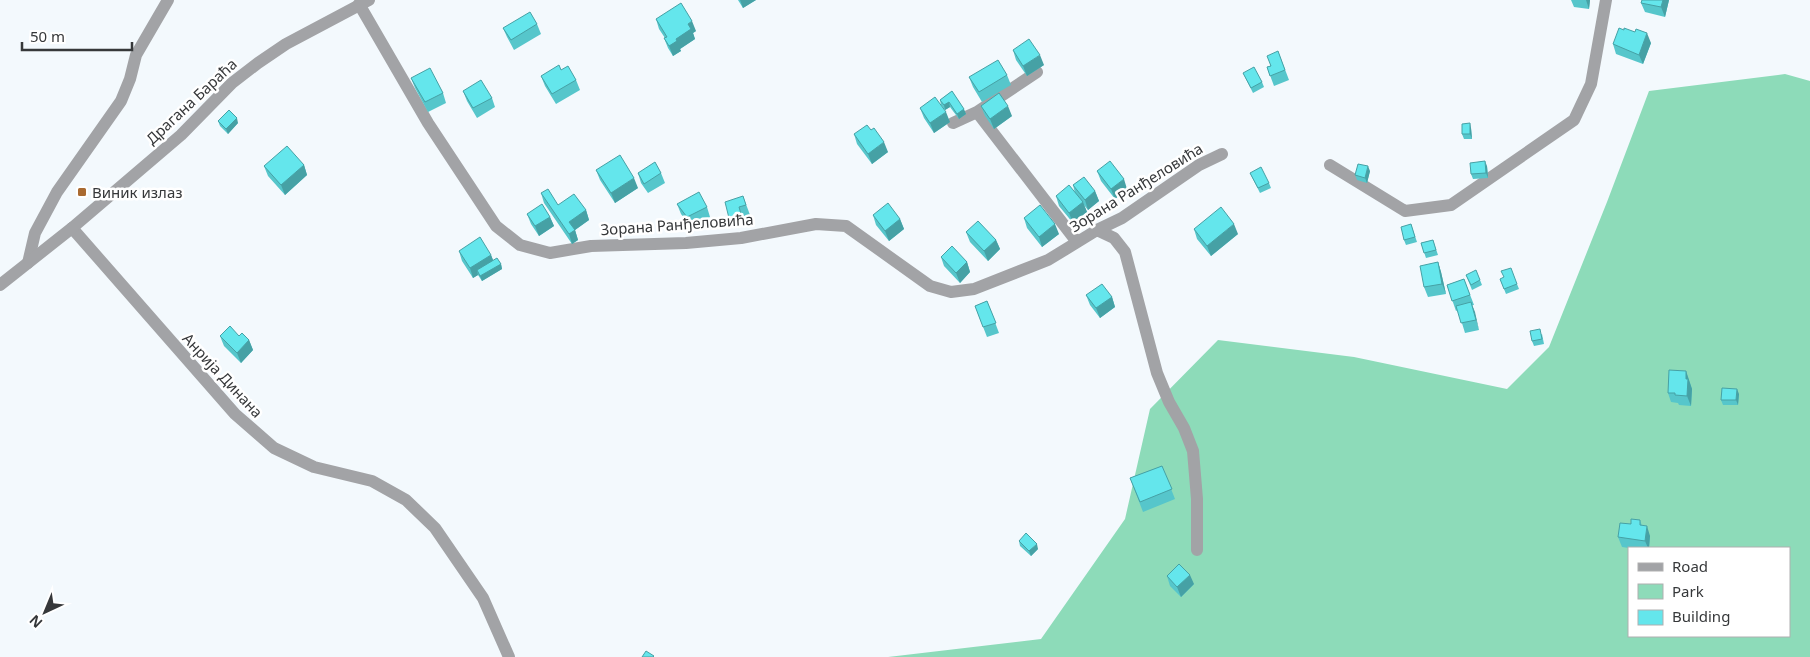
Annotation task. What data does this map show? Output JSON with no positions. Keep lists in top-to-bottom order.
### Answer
{
  "streets": {
    "street": ["Драгана Бараћа", "Зорана Ранђеловића", "Анрија Динана"]
  },
  "crossings": [
    ["Драгана Бараћа", "Зорана Ранђеловића"],
    ["Драгана Бараћа", "Анрија Динана"]
  ],
  "places": {
    "transit": ["Виник излаз"]
  },
  "legend": ["Road", "Park", "Building"],
  "scale_bar": "50 m",
  "north": "bottom left"
}
